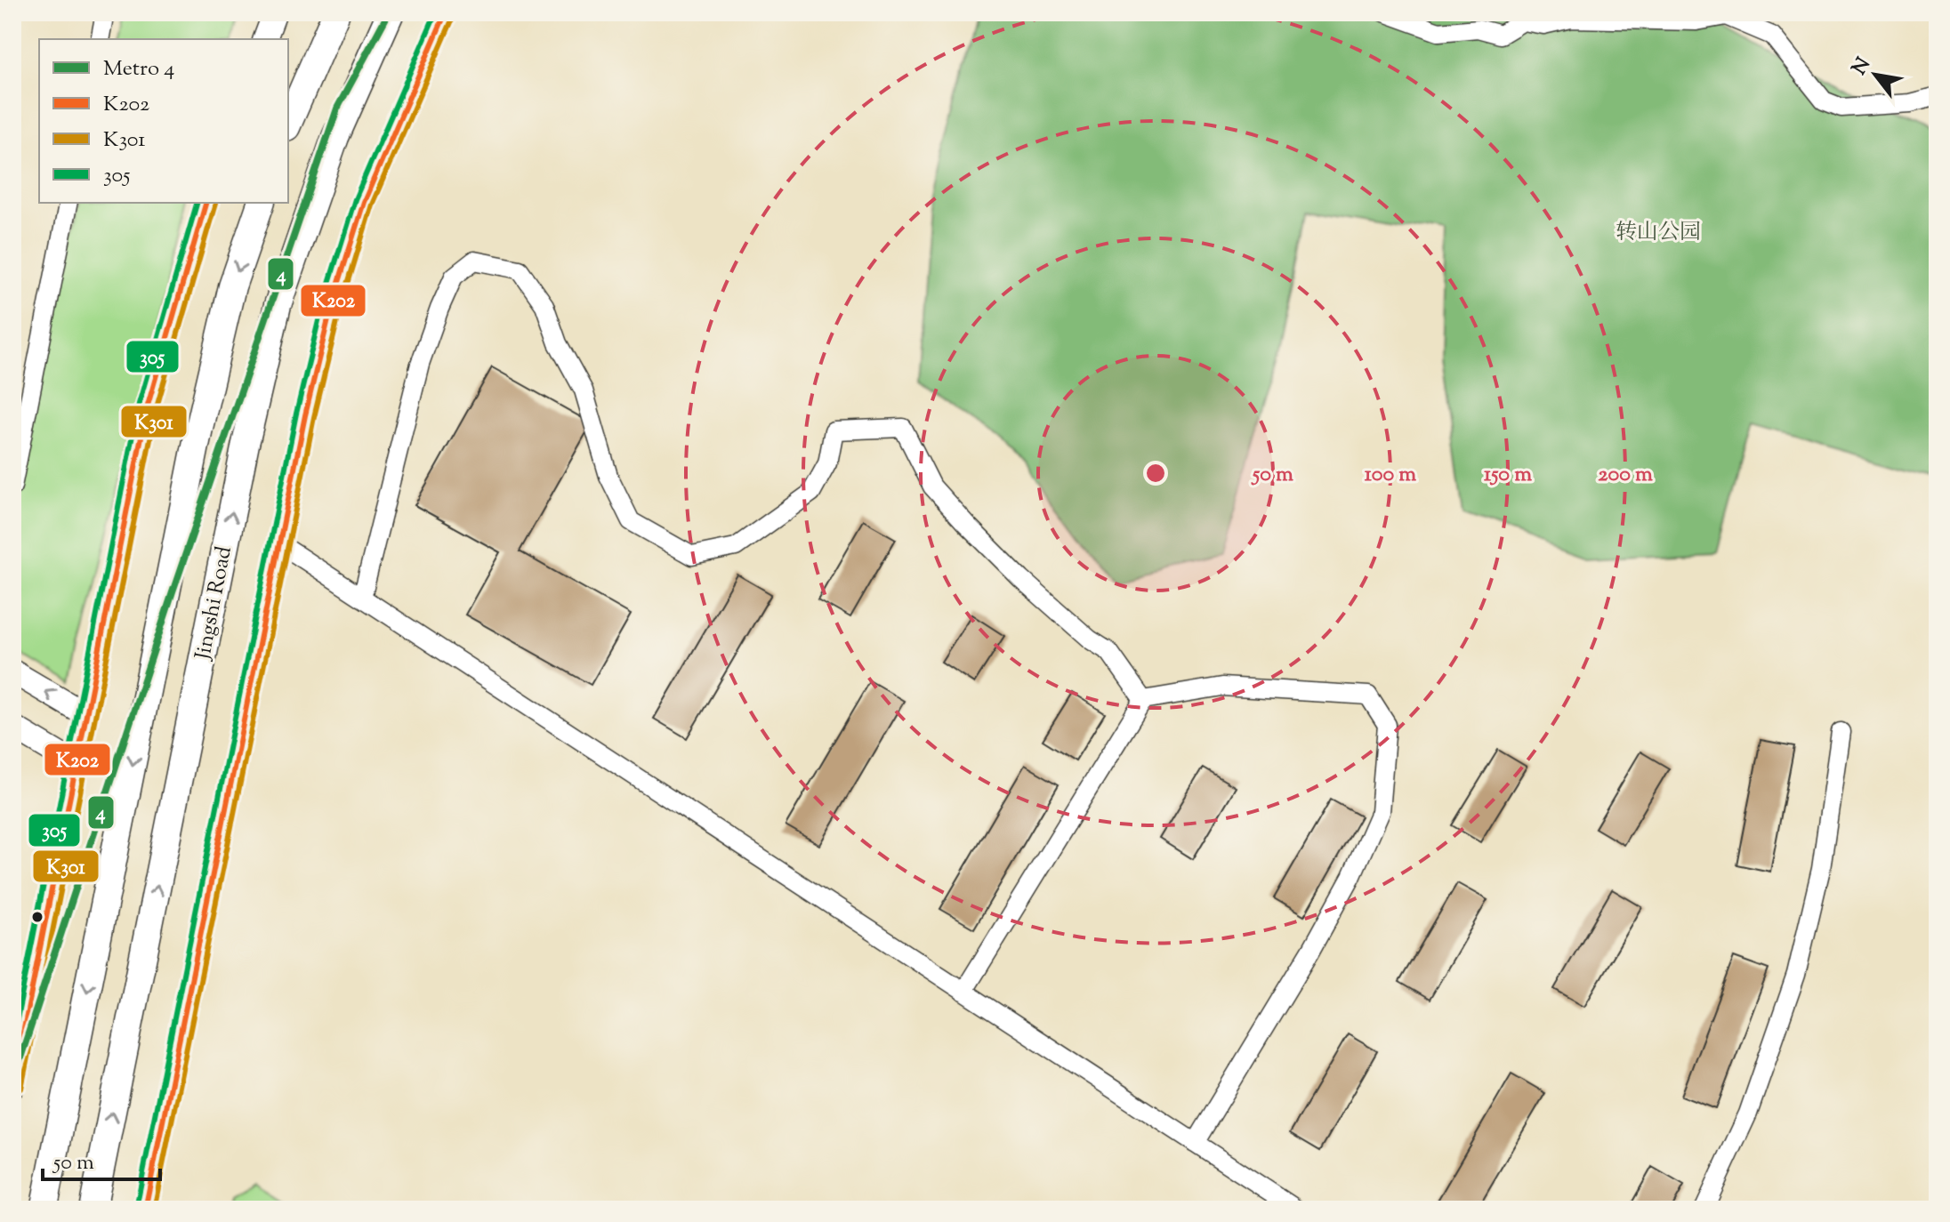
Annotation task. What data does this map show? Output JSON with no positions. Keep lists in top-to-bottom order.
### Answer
{
  "streets": {
    "highway": ["Jingshi Road"]
  },
  "parks": ["转山公园"],
  "lines": [
    "metro line 4",
    "transit line K202",
    "transit line 305",
    "transit line K301"
  ],
  "legend": [
    "Metro 4",
    "K202",
    "K301",
    "305"
  ],
  "scale_bar": "50 m",
  "north": "top left",
  "rings": [
    "50 m",
    "100 m",
    "150 m",
    "200 m"
  ]
}
